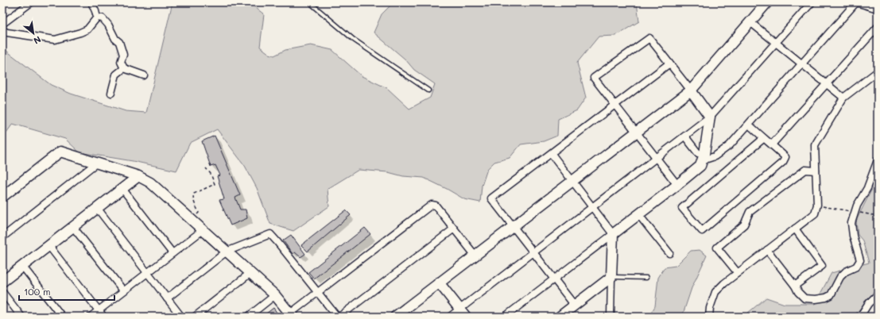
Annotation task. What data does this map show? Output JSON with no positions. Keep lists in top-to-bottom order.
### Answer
{
  "scale_bar": "100 m",
  "north": "bottom right"
}
